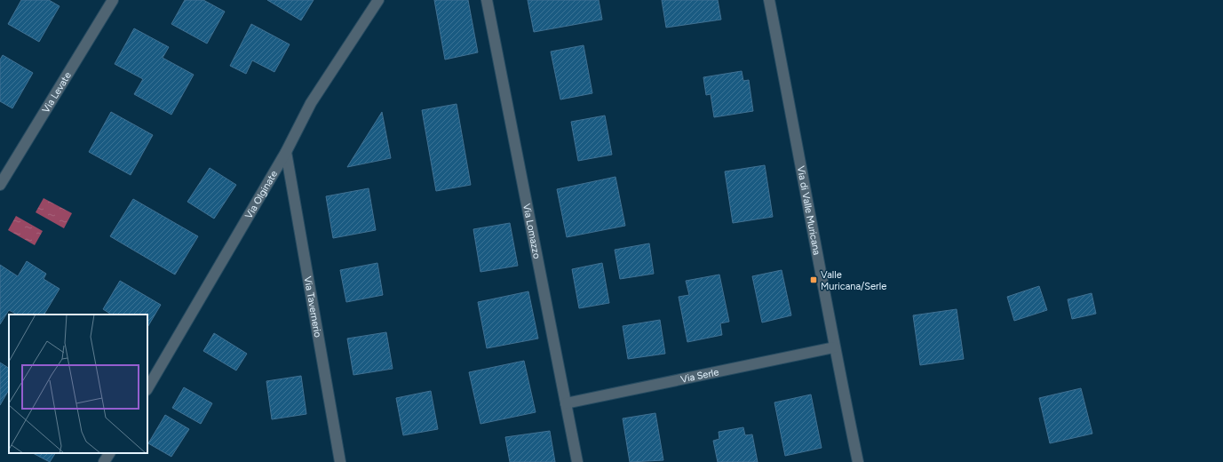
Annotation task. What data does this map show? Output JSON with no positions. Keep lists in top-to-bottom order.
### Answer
{
  "streets": {
    "street": [
      "Via Levate",
      "Via Olginate",
      "Via di Valle Muricana",
      "Via Lomazzo",
      "Via Tavernerio",
      "Via Serle"
    ]
  },
  "crossings": [
    ["Via Olginate", "Via Tavernerio"],
    ["Via di Valle Muricana", "Via Serle"],
    ["Via Lomazzo", "Via Serle"]
  ],
  "places": {
    "transit": ["Valle Muricana/Serle"]
  }
}
